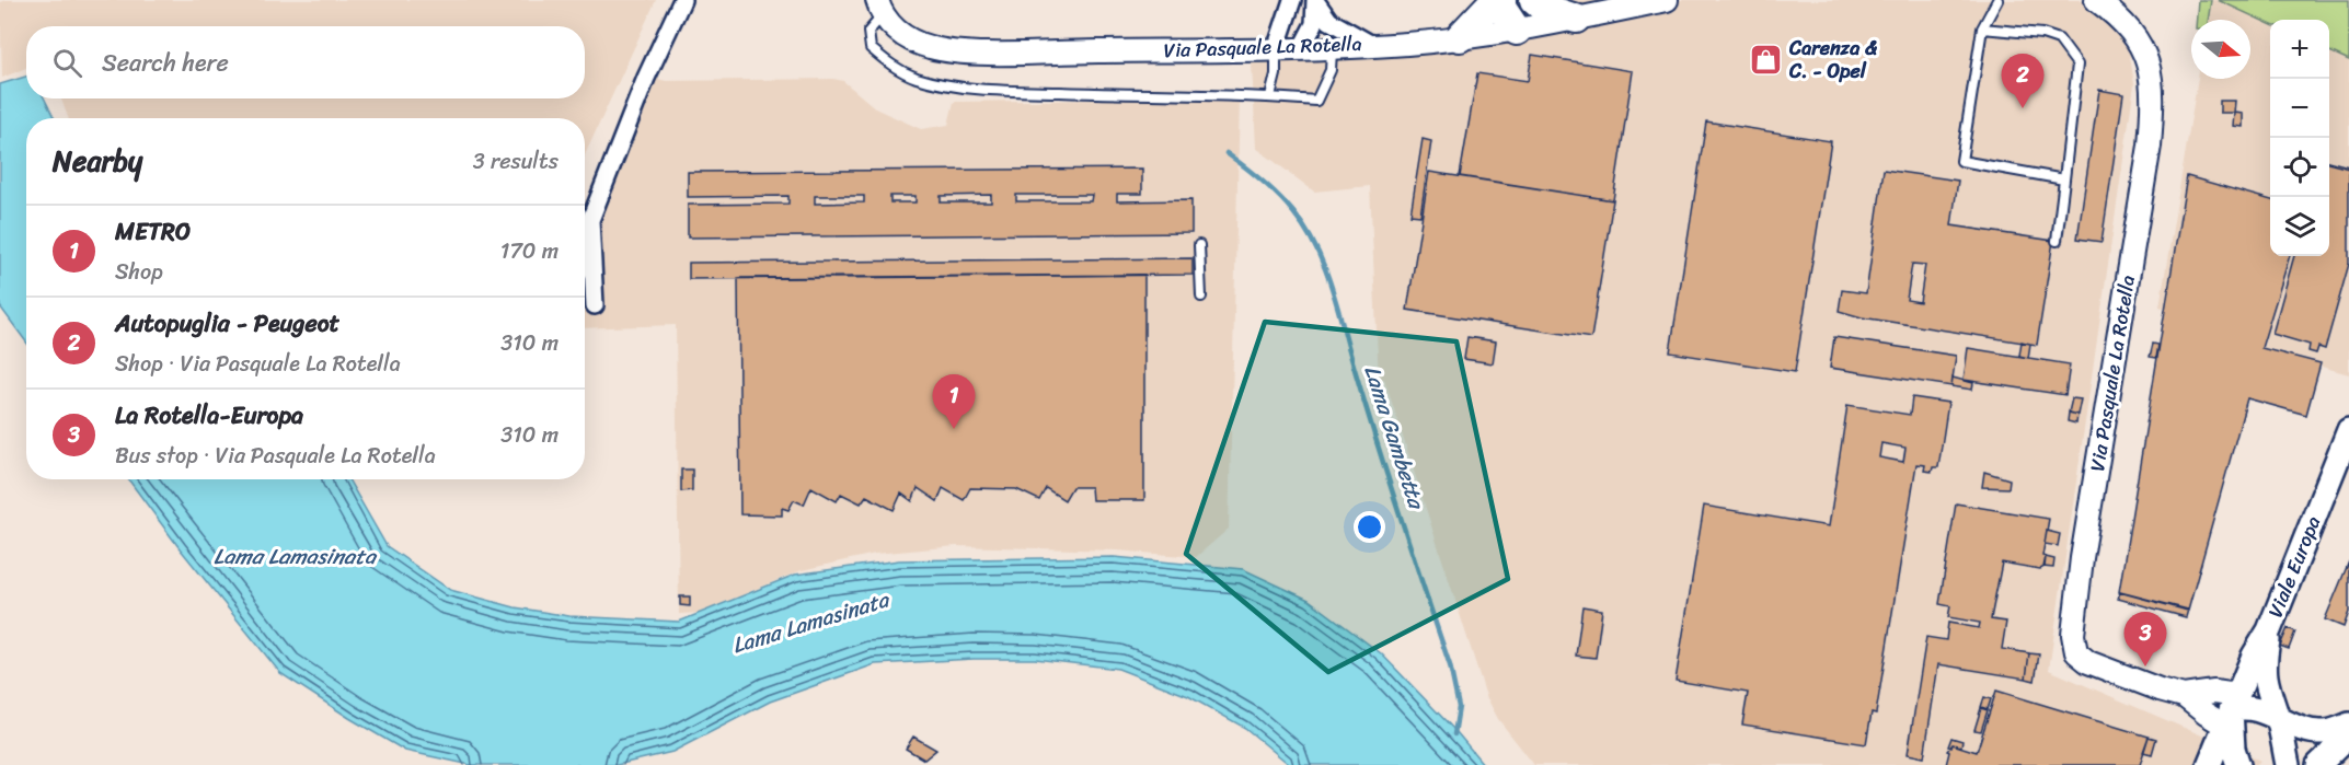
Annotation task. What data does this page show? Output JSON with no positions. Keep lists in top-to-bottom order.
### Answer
{
  "streets": {
    "main road": ["Viale Europa"],
    "street": ["Via Pasquale La Rotella"]
  },
  "water": ["Lama Gambetta", "Lama Lamasinata"],
  "places": {
    "shop": ["Carenza & C. - Opel"]
  },
  "north": "right",
  "page": {
    "map_buttons": ["+", "−"],
    "search": "Search here",
    "pins": ["2", "1", "3"],
    "heading": ["Nearby", "3 results"],
    "list": [
      {
        "mark": "1",
        "name": "METRO",
        "note": "Shop",
        "value": "170 m"
      },
      {
        "mark": "2",
        "name": "Autopuglia - Peugeot",
        "note": "Shop · Via Pasquale La Rotella",
        "value": "310 m"
      },
      {
        "mark": "3",
        "name": "La Rotella-Europa",
        "note": "Bus stop · Via Pasquale La Rotella",
        "value": "310 m"
      }
    ]
  }
}
